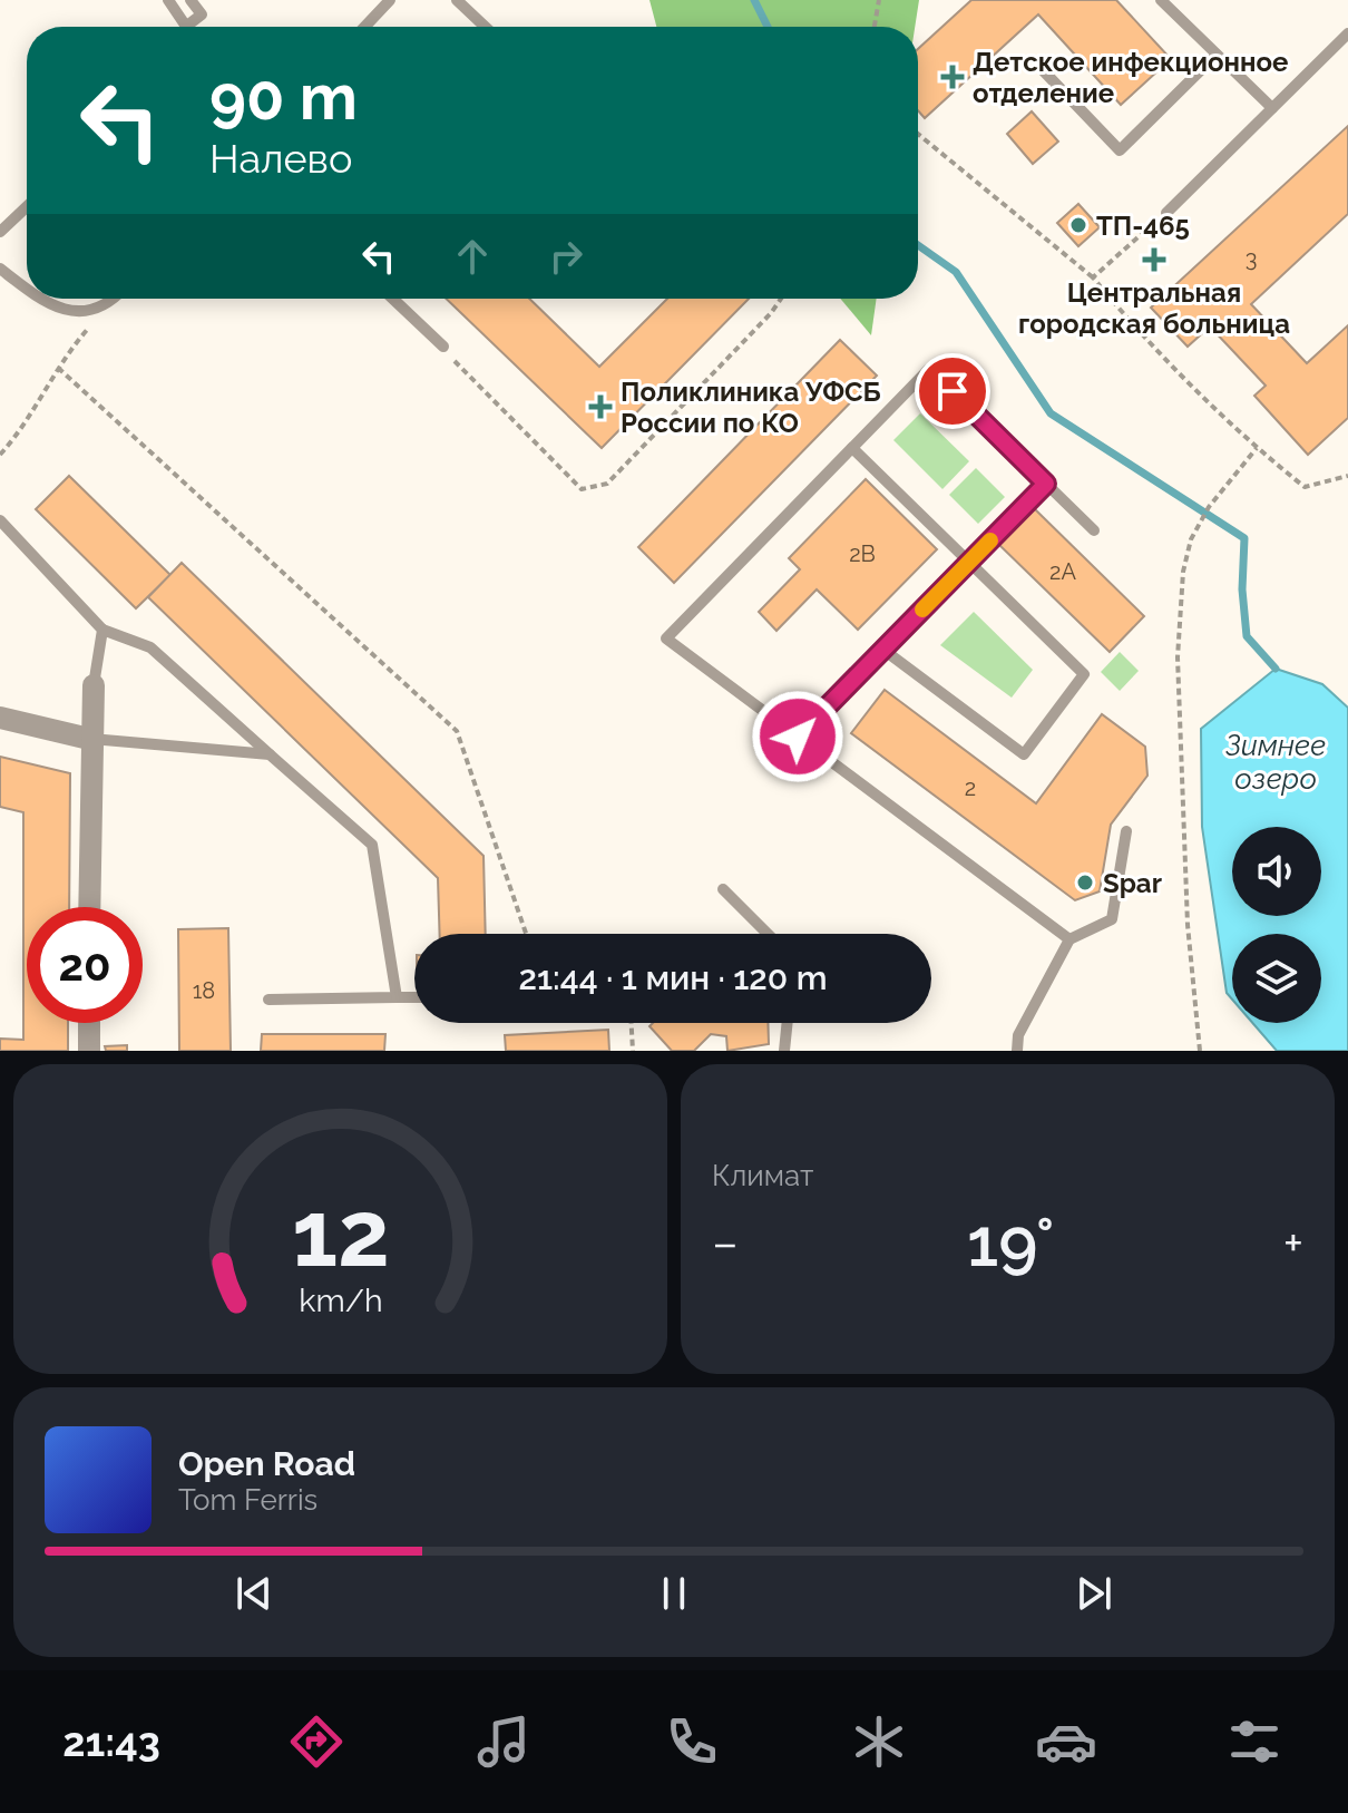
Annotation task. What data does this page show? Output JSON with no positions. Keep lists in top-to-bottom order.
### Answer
{
  "water": ["Зимнее озеро"],
  "places": {
    "health": ["Детское инфекционное отделение", "Центральная городская больница", "Поликлиника УФСБ России по КО"],
    "other": ["ТП-465", "Spar"]
  },
  "house_numbers": [
    "3",
    "2В",
    "2А",
    "2",
    "18"
  ],
  "page": {
    "turn": ["90 m", "Налево"],
    "limit": "20",
    "trip": "21:44 · 1 мин · 120 m",
    "tile": "Климат",
    "heat": ["−", "19°", "+"],
    "song": ["Open Road", "Tom Ferris"],
    "tabs": "21:43",
    "gauge": ["12", "km/h"]
  }
}
